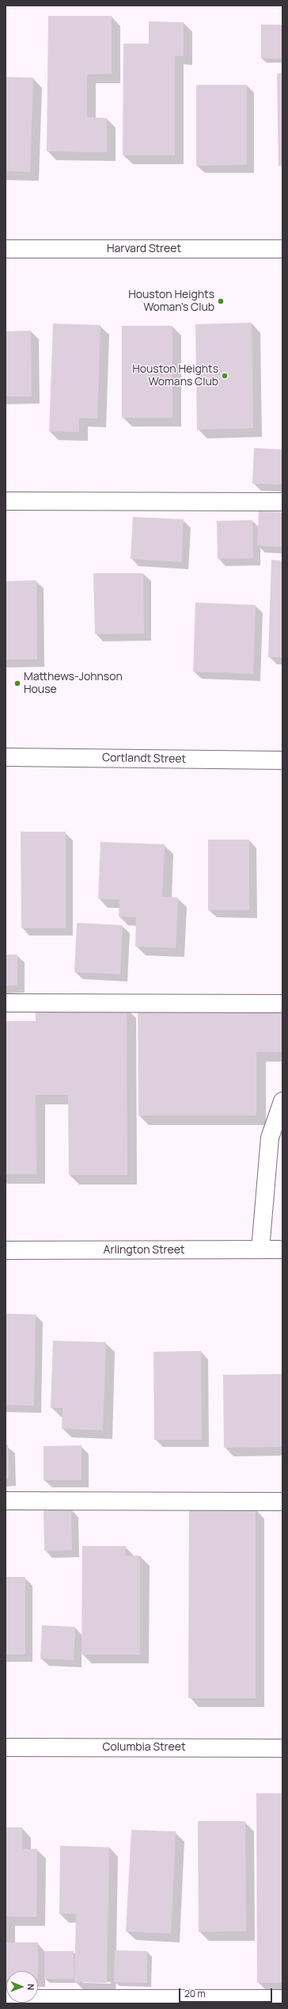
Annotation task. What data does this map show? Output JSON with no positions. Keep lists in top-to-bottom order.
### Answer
{
  "streets": {
    "street": [
      "Harvard Street",
      "Cortlandt Street",
      "Arlington Street",
      "Columbia Street"
    ]
  },
  "places": ["Houston Heights Woman's Club", "Houston Heights Womans Club", "Matthews-Johnson House"],
  "scale_bar": "20 m",
  "north": "right"
}
